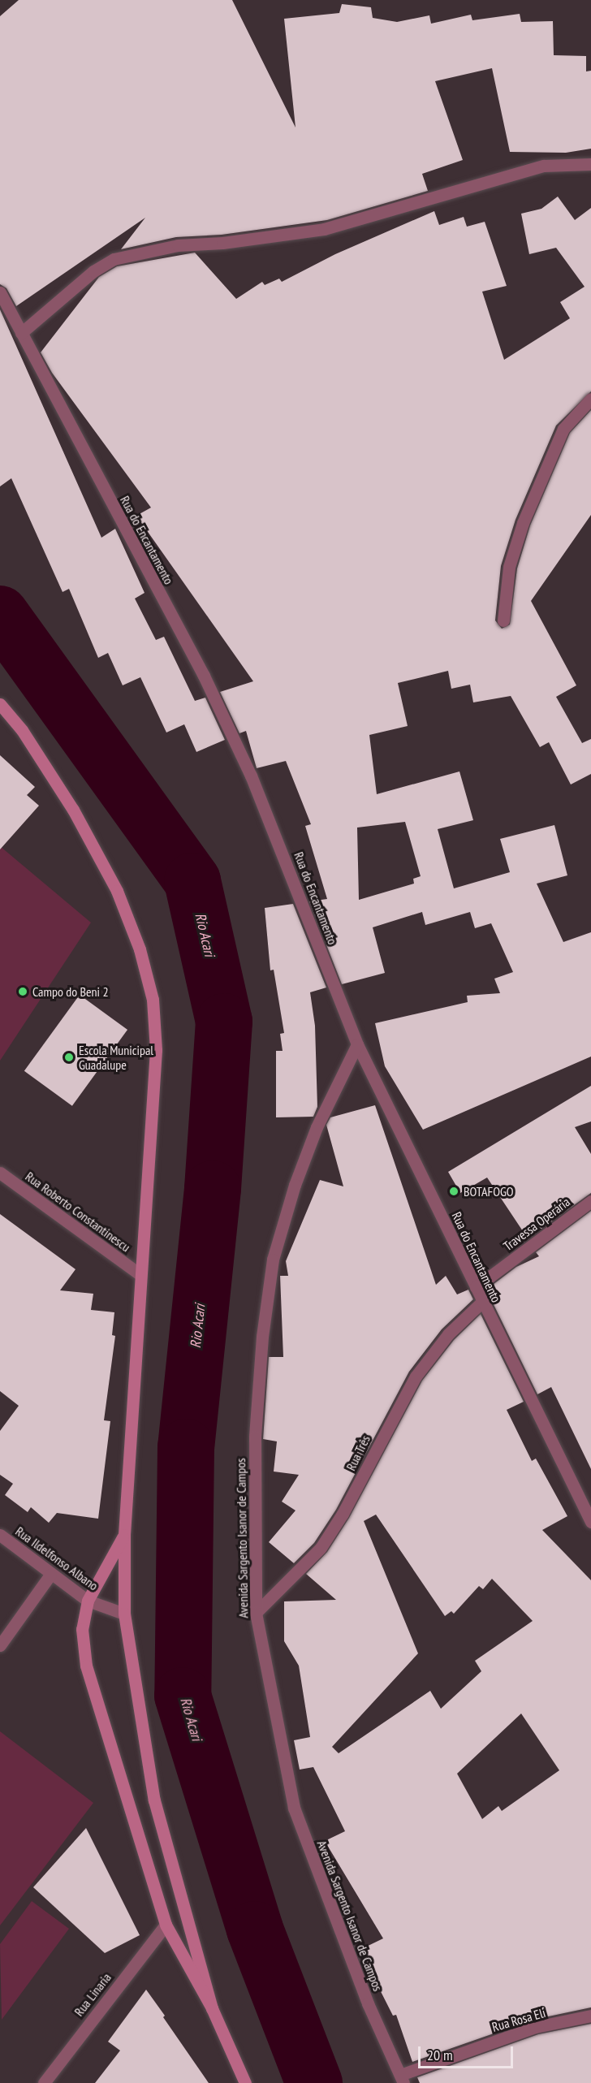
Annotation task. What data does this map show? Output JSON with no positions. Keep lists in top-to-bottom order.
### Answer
{
  "streets": {
    "street": [
      "Rua do Encantamento",
      "Rua Roberto Constantinescu",
      "Travessa Operária",
      "Rua Três",
      "Avenida Sargento Isanor de Campos",
      "Rua Ildelfonso Albano",
      "Rua Linaria",
      "Rua Rosa Eli"
    ]
  },
  "crossings": [
    ["Rua do Encantamento", "Travessa Operária"],
    ["Rua do Encantamento", "Rua Três"],
    ["Rua do Encantamento", "Avenida Sargento Isanor de Campos"],
    ["Rua Três", "Avenida Sargento Isanor de Campos"],
    ["Avenida Sargento Isanor de Campos", "Rua Rosa Eli"]
  ],
  "water": ["Rio Acari"],
  "places": ["Campo do Beni 2", "Escola Municipal Guadalupe", "BOTAFOGO"],
  "scale_bar": "20 m"
}
